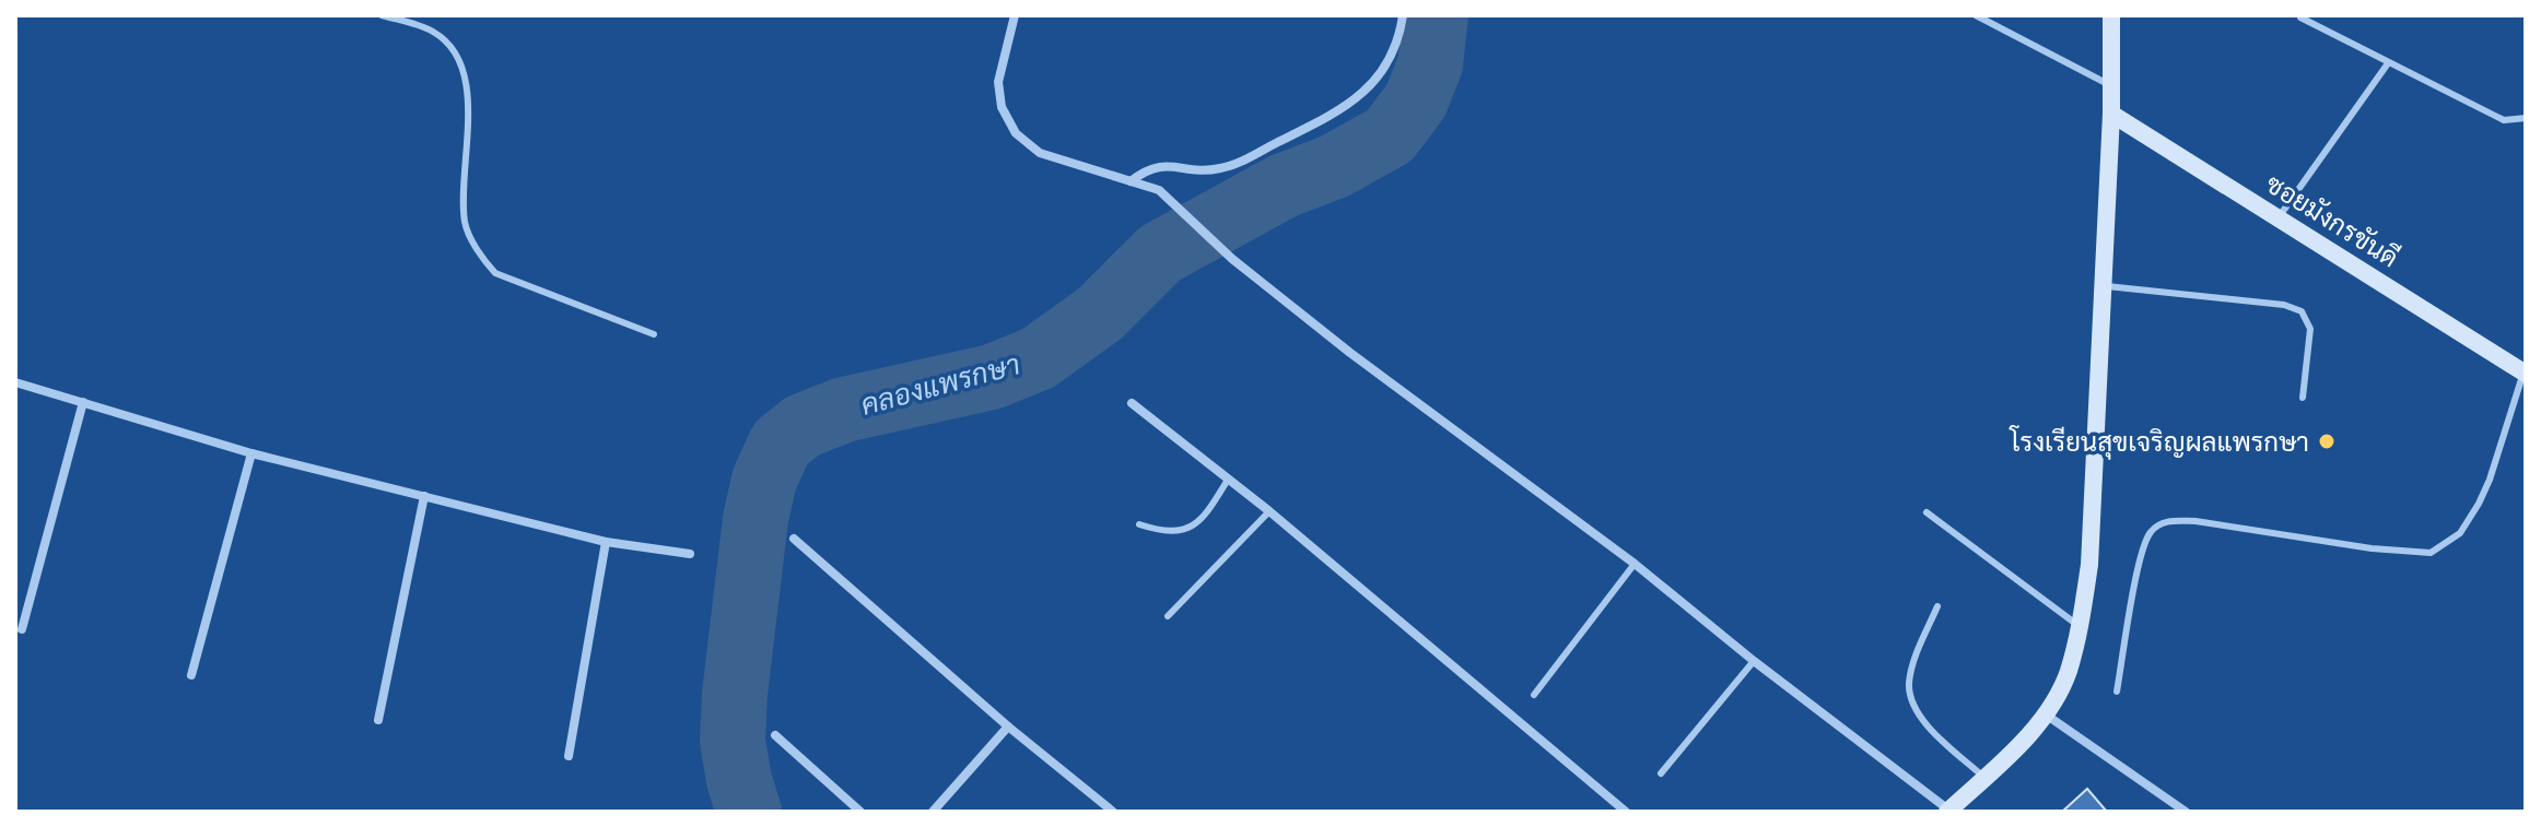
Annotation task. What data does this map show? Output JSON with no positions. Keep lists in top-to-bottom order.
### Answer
{
  "streets": {
    "street": ["ซอยมังกรขันดี"]
  },
  "water": ["คลองแพรกษา"],
  "places": ["โรงเรียนสุขเจริญผลแพรกษา"]
}
